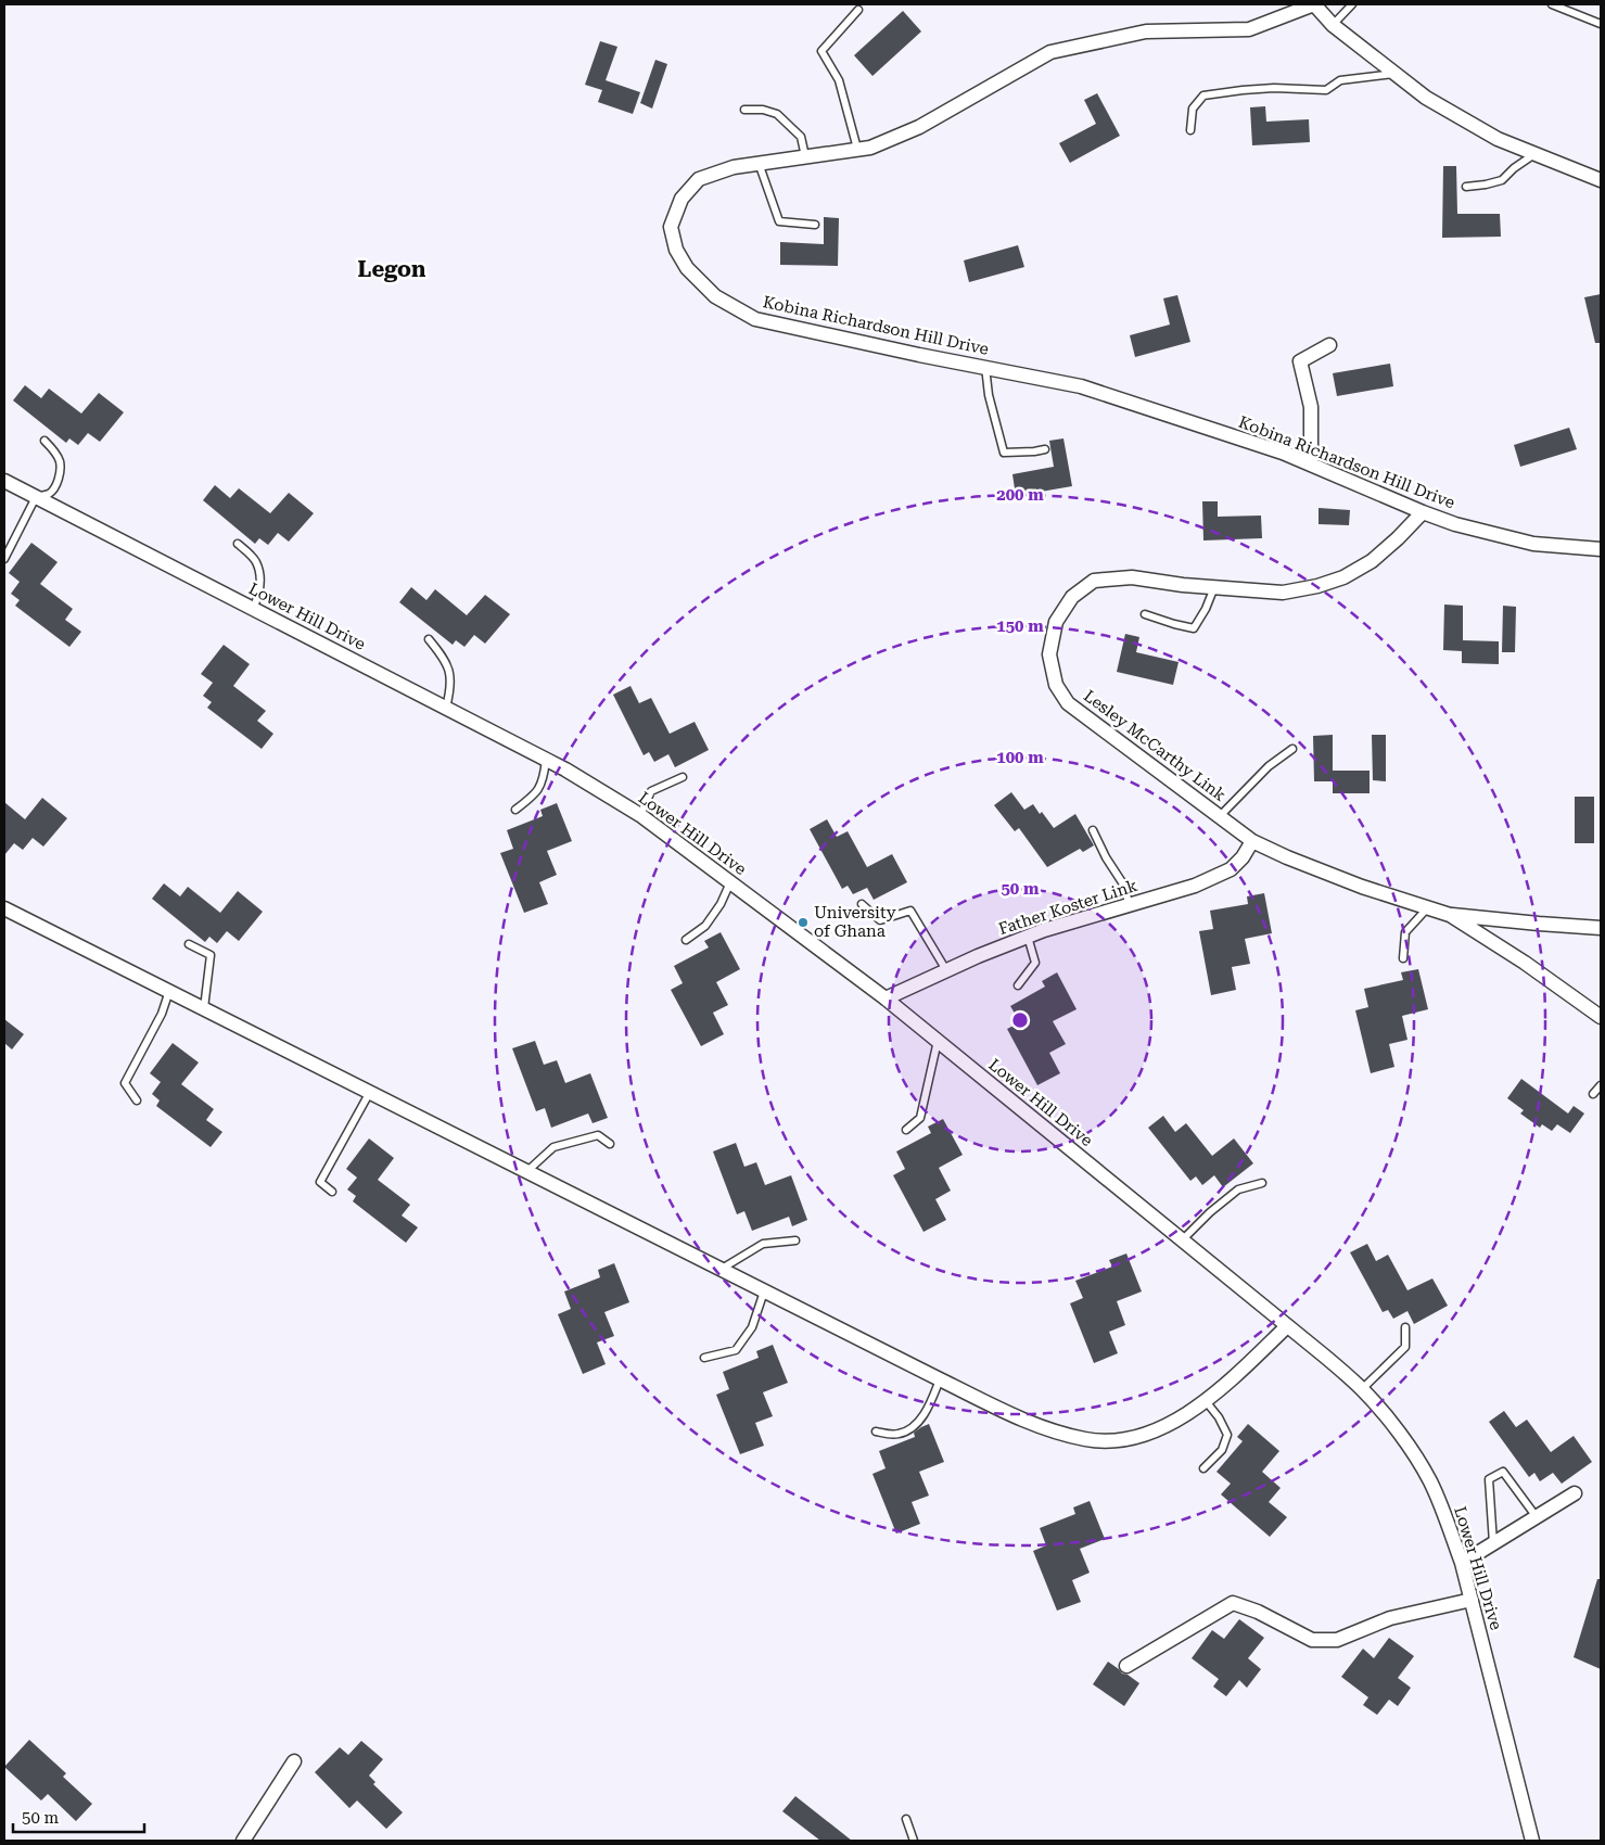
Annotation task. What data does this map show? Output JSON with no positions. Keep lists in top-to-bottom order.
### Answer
{
  "streets": {
    "street": [
      "Kobina Richardson Hill Drive",
      "Lower Hill Drive",
      "Lesley McCarthy Link",
      "Father Koster Link"
    ]
  },
  "crossings": [
    ["Kobina Richardson Hill Drive", "Lesley McCarthy Link"],
    ["Lower Hill Drive", "Father Koster Link"],
    ["Lesley McCarthy Link", "Father Koster Link"]
  ],
  "districts": ["Legon"],
  "places": ["University of Ghana"],
  "scale_bar": "50 m",
  "rings": [
    "200 m",
    "150 m",
    "100 m",
    "50 m"
  ]
}
